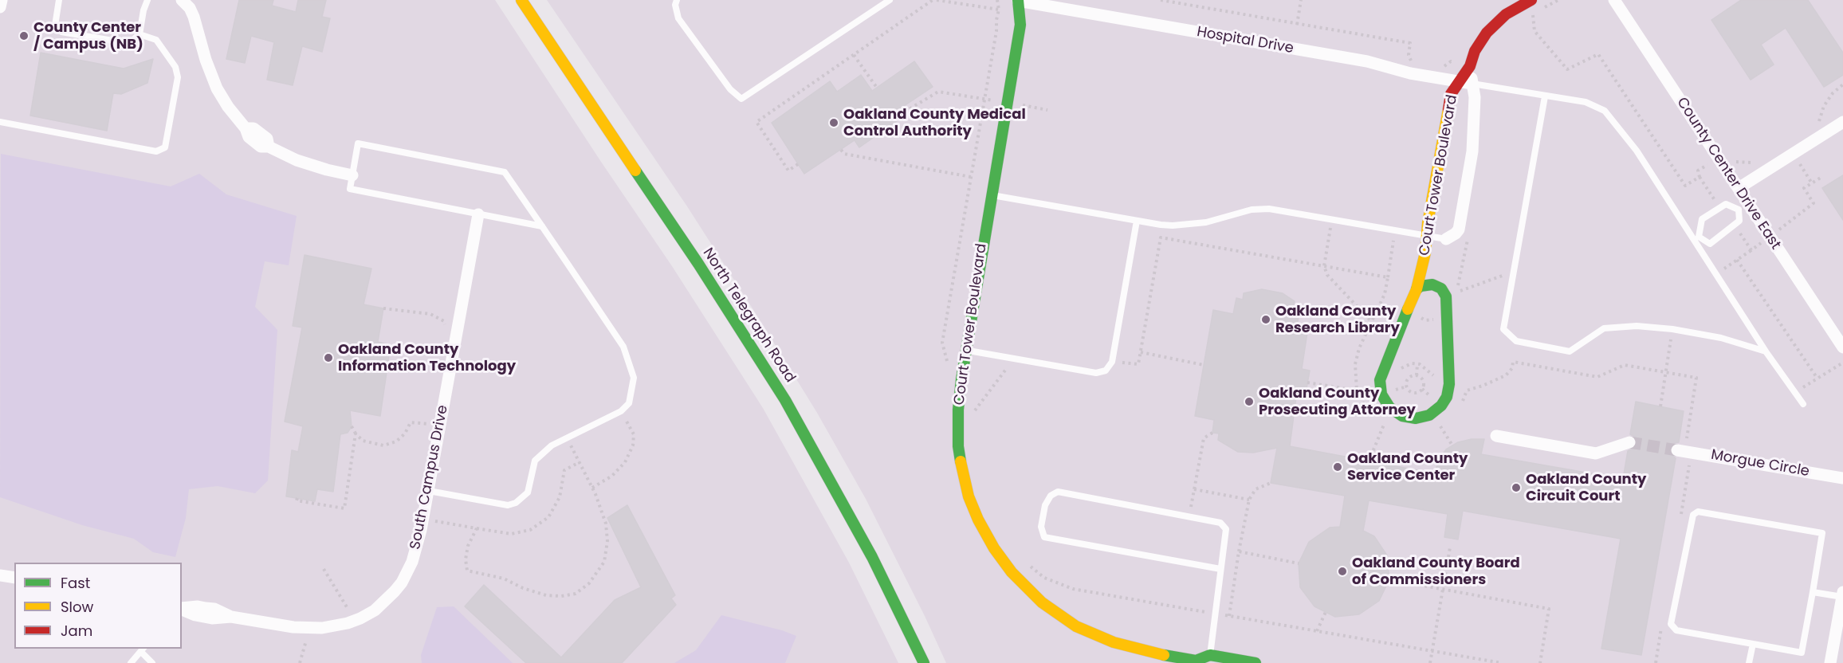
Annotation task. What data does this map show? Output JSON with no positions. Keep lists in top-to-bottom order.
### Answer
{
  "streets": {
    "street": [
      "Hospital Drive",
      "County Center Drive East",
      "Court Tower Boulevard",
      "North Telegraph Road",
      "Morgue Circle",
      "South Campus Drive"
    ]
  },
  "crossings": [
    ["Hospital Drive", "Court Tower Boulevard"]
  ],
  "places": [
    "County Center / Campus (NB)",
    "Oakland County Medical Control Authority",
    "Oakland County Research Library",
    "Oakland County Information Technology",
    "Oakland County Prosecuting Attorney",
    "Oakland County Service Center",
    "Oakland County Circuit Court",
    "Oakland County Board of Commissioners"
  ],
  "legend": ["Fast", "Slow", "Jam"]
}
